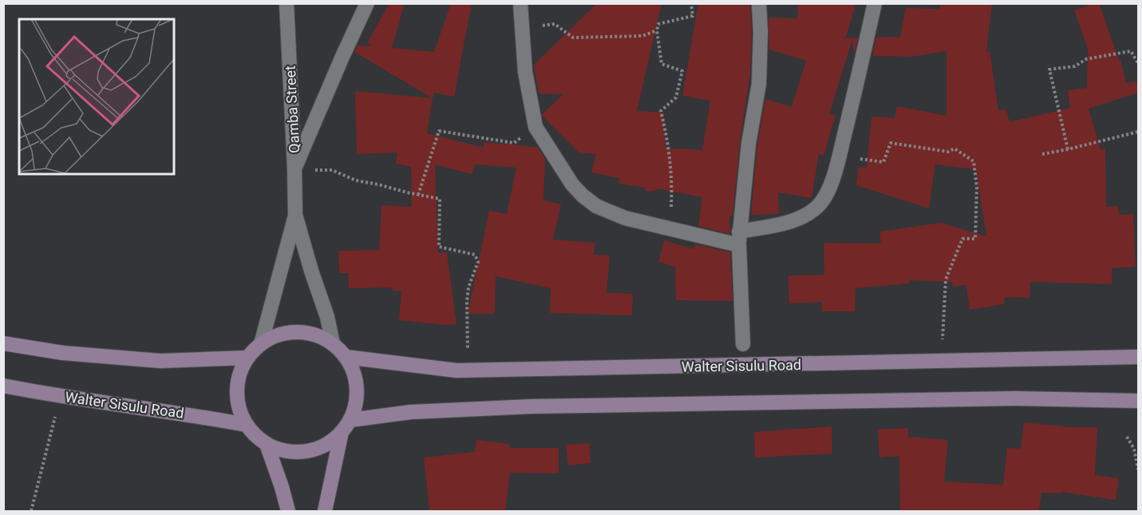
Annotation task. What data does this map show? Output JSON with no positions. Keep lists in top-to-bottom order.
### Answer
{
  "streets": {
    "street": ["Qamba Street", "Walter Sisulu Road"]
  },
  "crossings": [
    ["Qamba Street", "Walter Sisulu Road"]
  ]
}
